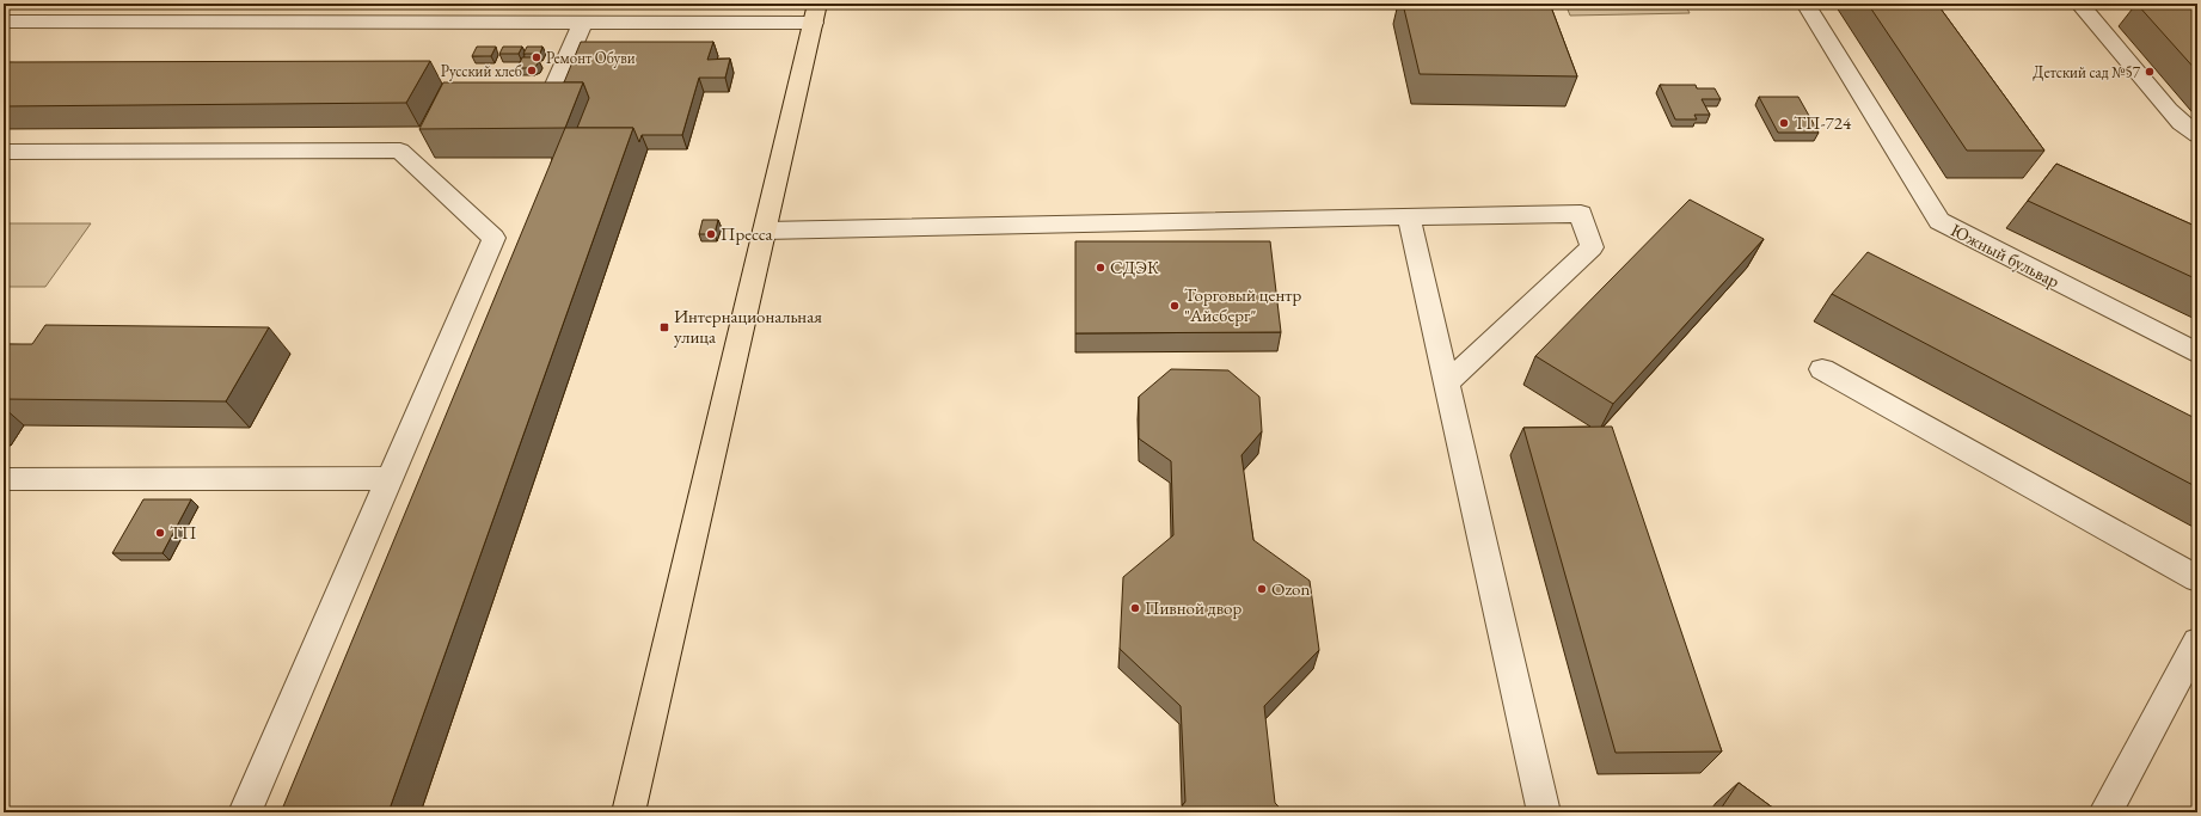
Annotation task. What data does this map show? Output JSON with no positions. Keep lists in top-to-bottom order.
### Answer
{
  "streets": {
    "street": ["Южный бульвар"]
  },
  "places": {
    "other": [
      "Ремонт Обуви",
      "Русский хлеб",
      "Детский сад №57",
      "ТП-724",
      "Пресса",
      "СДЭК",
      "Торговый центр \"Айсберг\"",
      "ТП",
      "Ozon",
      "Пивной двор"
    ],
    "transit": ["Интернациональная улица"]
  }
}
